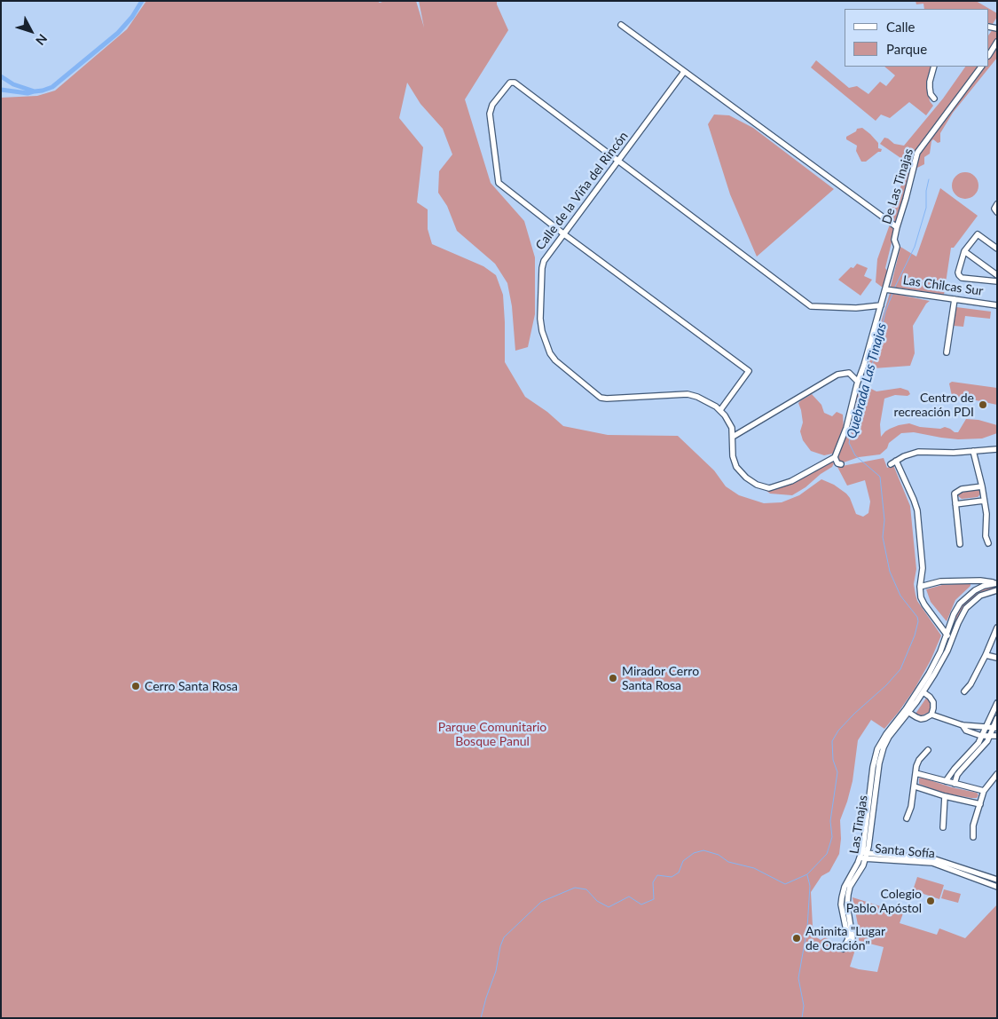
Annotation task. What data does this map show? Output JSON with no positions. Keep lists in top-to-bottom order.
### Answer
{
  "streets": {
    "street": [
      "De Las Tinajas",
      "Calle de la Viña del Rincón",
      "Las Chilcas Sur",
      "Las Tinajas",
      "Santa Sofía"
    ]
  },
  "crossings": [
    ["De Las Tinajas", "Calle de la Viña del Rincón"],
    ["De Las Tinajas", "Las Chilcas Sur"],
    ["Las Tinajas", "Santa Sofía"]
  ],
  "water": ["Quebrada Las Tinajas"],
  "parks": ["Parque Comunitario Bosque Panul"],
  "places": [
    "Centro de recreación PDI",
    "Mirador Cerro Santa Rosa",
    "Cerro Santa Rosa",
    "Colegio Pablo Apóstol",
    "Animita \"Lugar de Oración\""
  ],
  "legend": ["Calle", "Parque"],
  "north": "bottom right"
}
